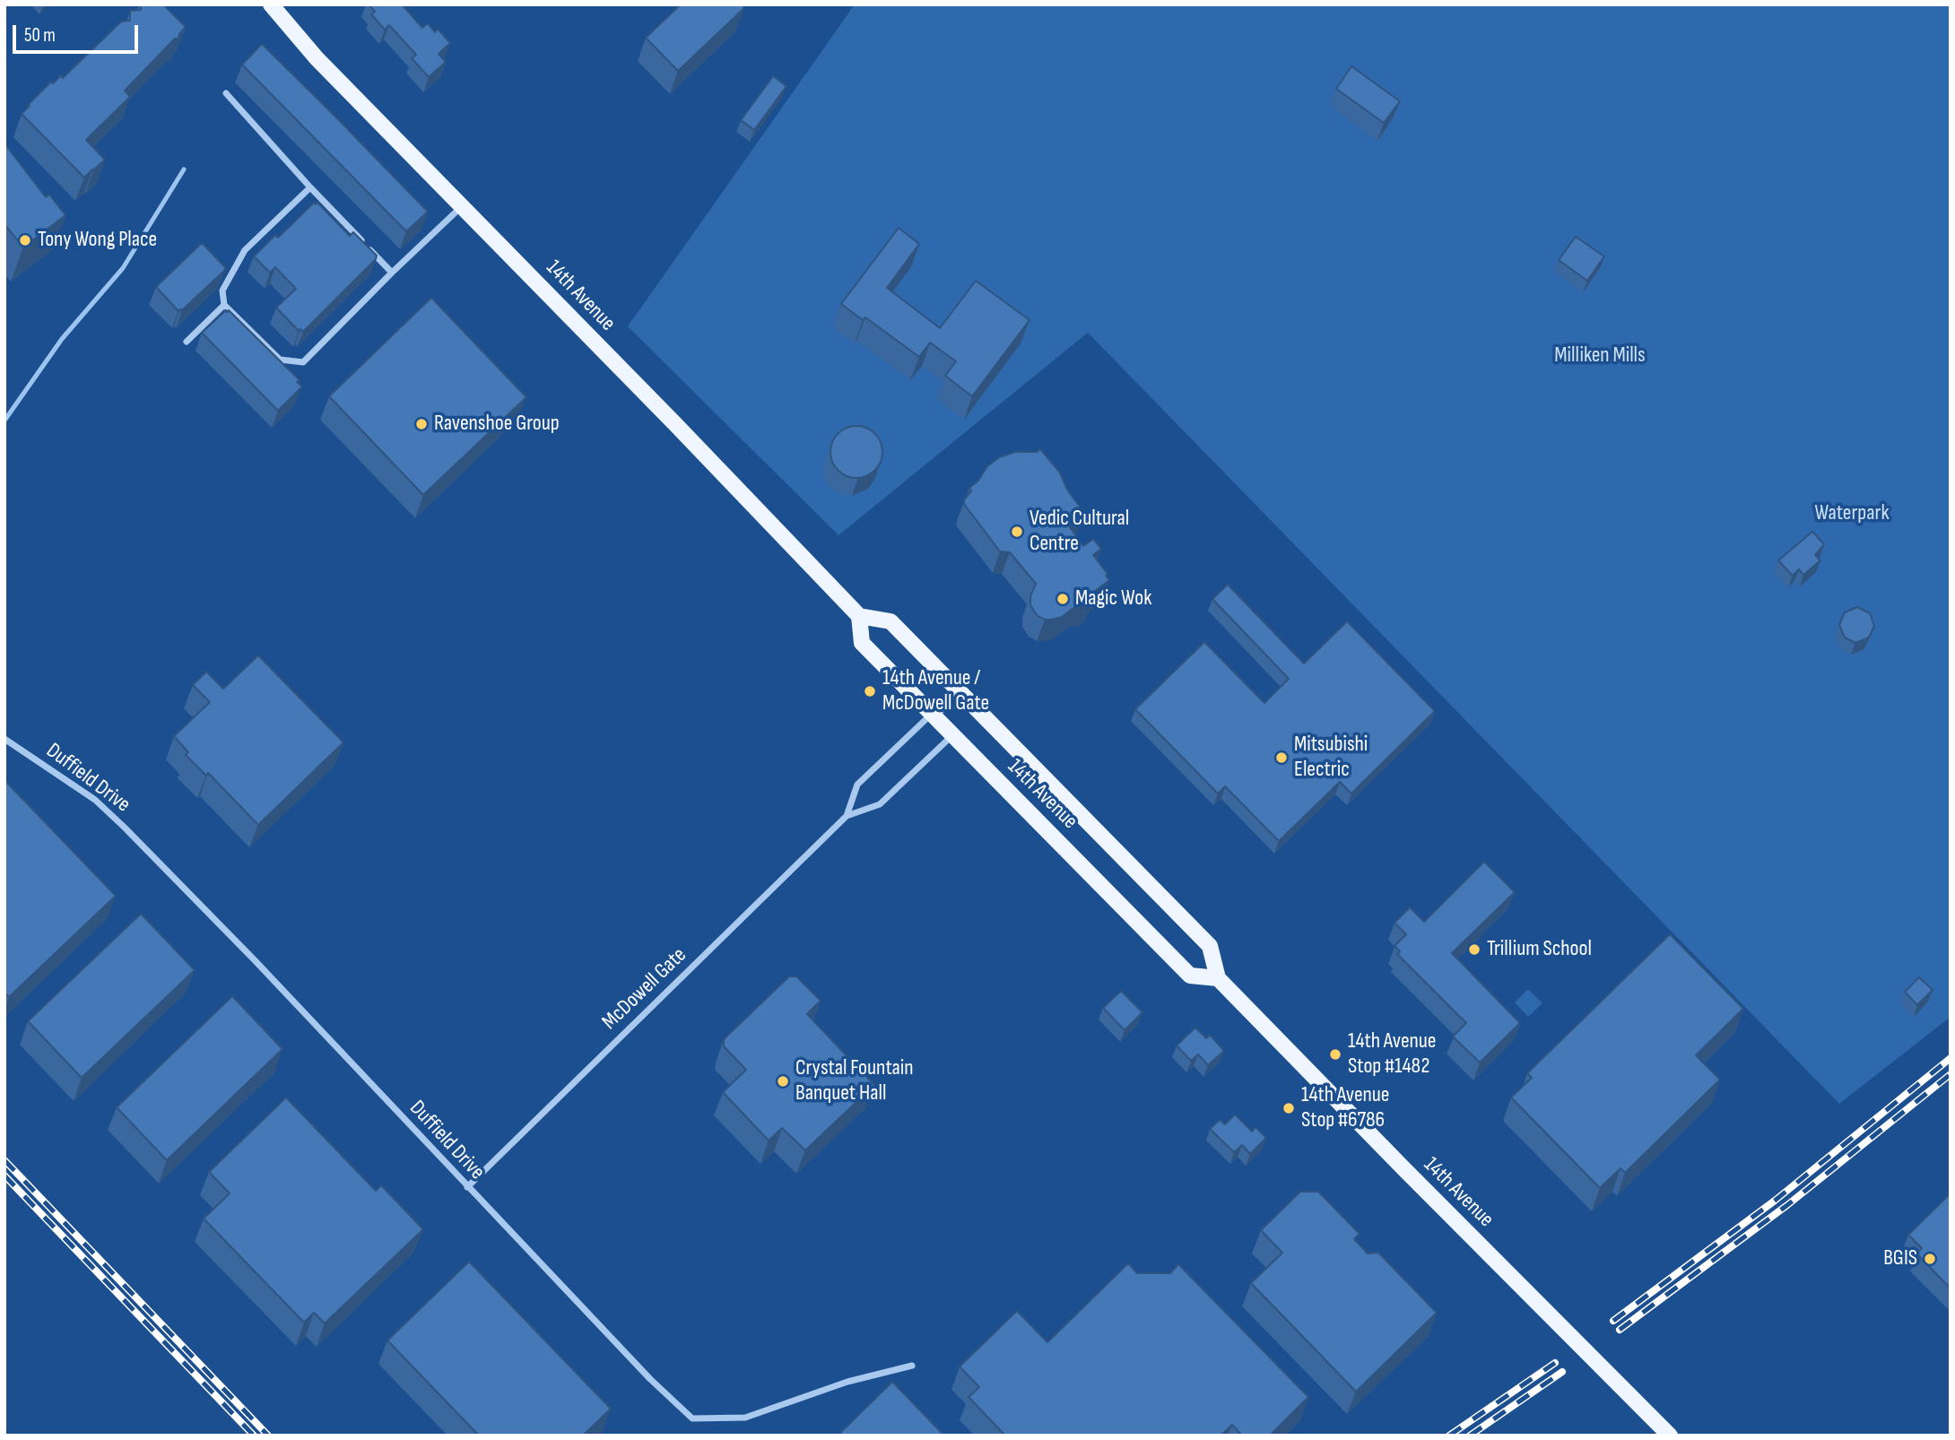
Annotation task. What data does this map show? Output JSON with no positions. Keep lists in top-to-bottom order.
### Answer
{
  "streets": {
    "main road": ["14th Avenue"],
    "street": ["Duffield Drive", "McDowell Gate"]
  },
  "crossings": [
    ["14th Avenue", "McDowell Gate"],
    ["Duffield Drive", "McDowell Gate"]
  ],
  "parks": ["Milliken Mills", "Waterpark"],
  "places": [
    "Tony Wong Place",
    "Ravenshoe Group",
    "Vedic Cultural Centre",
    "Magic Wok",
    "14th Avenue / McDowell Gate",
    "Mitsubishi Electric",
    "Trillium School",
    "14th Avenue Stop #1482",
    "Crystal Fountain Banquet Hall",
    "14th Avenue Stop #6786",
    "BGIS"
  ],
  "scale_bar": "50 m"
}
